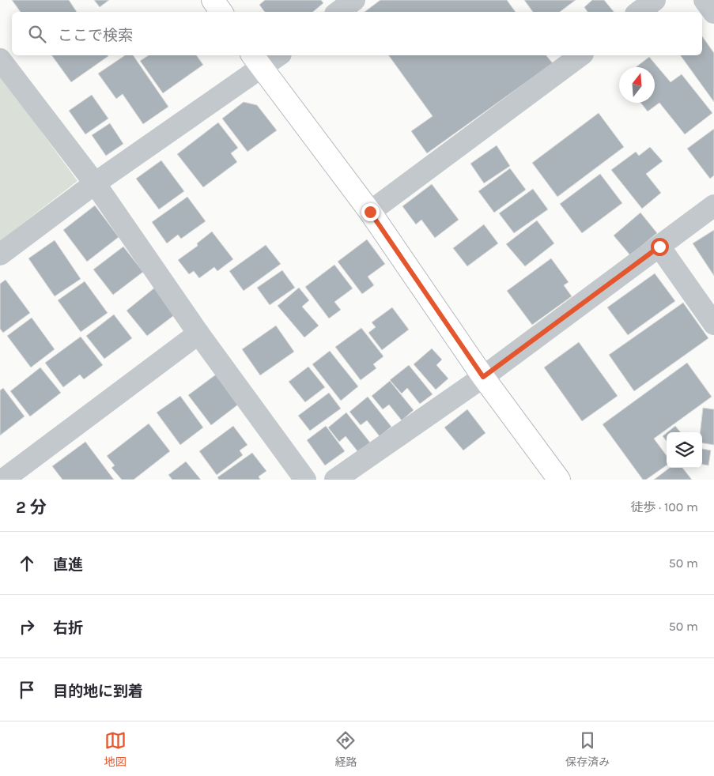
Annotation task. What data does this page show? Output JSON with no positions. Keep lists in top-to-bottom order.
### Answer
{
  "north": "top",
  "page": {
    "search": "ここで検索",
    "heading": ["2 分", "徒歩 · 100 m"],
    "list": [
      ["直進", "50 m"],
      ["右折", "50 m"],
      "目的地に到着"
    ],
    "nav": ["地図", "経路", "保存済み"]
  }
}
